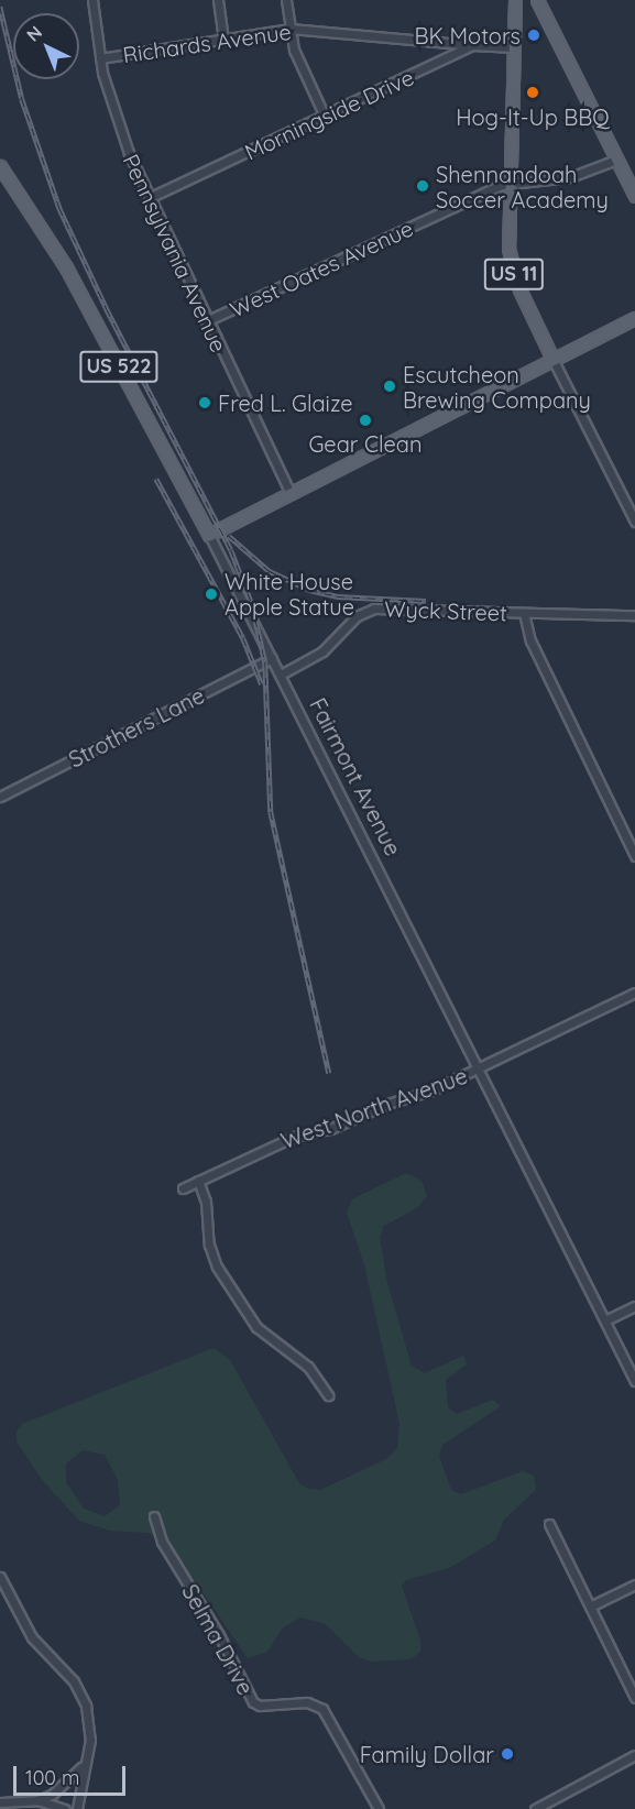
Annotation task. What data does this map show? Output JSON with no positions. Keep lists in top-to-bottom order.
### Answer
{
  "streets": {
    "main road": ["US 11", "US 522", "Fairmont Avenue"],
    "street": [
      "Richards Avenue",
      "Morningside Drive",
      "Pennsylvania Avenue",
      "West Oates Avenue",
      "Wyck Street",
      "Strothers Lane",
      "West North Avenue",
      "Selma Drive"
    ]
  },
  "crossings": [
    ["Richards Avenue", "Morningside Drive"],
    ["Richards Avenue", "Pennsylvania Avenue"],
    ["Morningside Drive", "Pennsylvania Avenue"],
    ["Morningside Drive", "US 11"],
    ["Pennsylvania Avenue", "West Oates Avenue"],
    ["West Oates Avenue", "US 11"],
    ["Wyck Street", "Fairmont Avenue"],
    ["Strothers Lane", "Fairmont Avenue"],
    ["Fairmont Avenue", "West North Avenue"]
  ],
  "places": [
    "BK Motors",
    "Hog-It-Up BBQ",
    "Shennandoah Soccer Academy",
    "Escutcheon Brewing Company",
    "Fred L. Glaize",
    "Gear Clean",
    "White House Apple Statue",
    "Family Dollar"
  ],
  "scale_bar": "100 m",
  "north": "top left"
}
